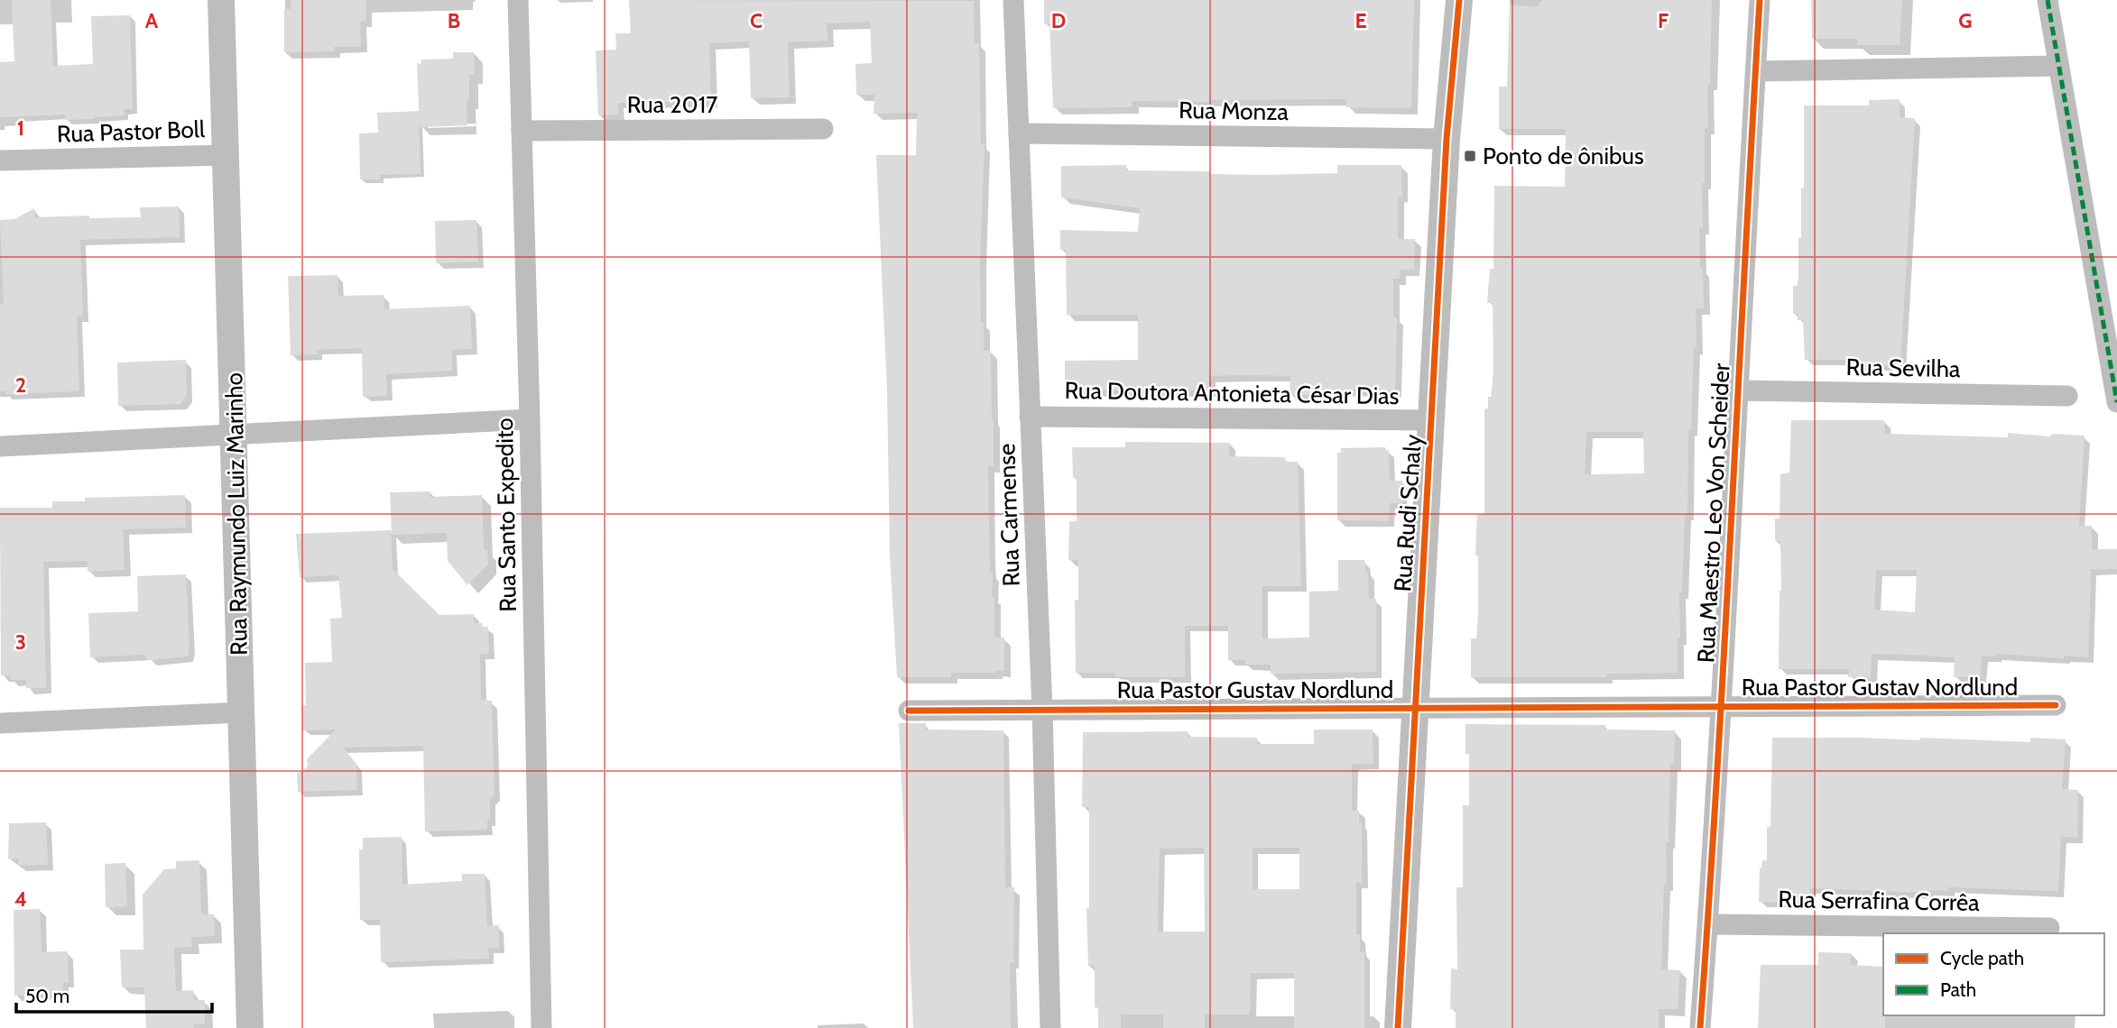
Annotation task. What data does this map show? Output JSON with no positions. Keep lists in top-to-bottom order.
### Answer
{
  "streets": {
    "street": [
      "Rua 2017",
      "Rua Monza",
      "Rua Pastor Boll",
      "Rua Sevilha",
      "Rua Doutora Antonieta César Dias",
      "Rua Rudi Schaly",
      "Rua Maestro Leo Von Scheider",
      "Rua Raymundo Luiz Marinho",
      "Rua Santo Expedito",
      "Rua Carmense",
      "Rua Pastor Gustav Nordlund",
      "Rua Serrafina Corrêa"
    ]
  },
  "crossings": [
    ["Rua 2017", "Rua Santo Expedito"],
    ["Rua Monza", "Rua Rudi Schaly"],
    ["Rua Monza", "Rua Carmense"],
    ["Rua Pastor Boll", "Rua Raymundo Luiz Marinho"],
    ["Rua Sevilha", "Rua Maestro Leo Von Scheider"],
    ["Rua Doutora Antonieta César Dias", "Rua Rudi Schaly"],
    ["Rua Doutora Antonieta César Dias", "Rua Carmense"],
    ["Rua Rudi Schaly", "Rua Pastor Gustav Nordlund"],
    ["Rua Maestro Leo Von Scheider", "Rua Pastor Gustav Nordlund"],
    ["Rua Maestro Leo Von Scheider", "Rua Serrafina Corrêa"],
    ["Rua Carmense", "Rua Pastor Gustav Nordlund"]
  ],
  "places": {
    "transit": ["Ponto de ônibus"]
  },
  "legend": ["Cycle path", "Path"],
  "scale_bar": "50 m",
  "grid": {
    "columns": [
      "A",
      "B",
      "C",
      "D",
      "E",
      "F",
      "G"
    ],
    "rows": [
      "1",
      "2",
      "3",
      "4"
    ]
  }
}
